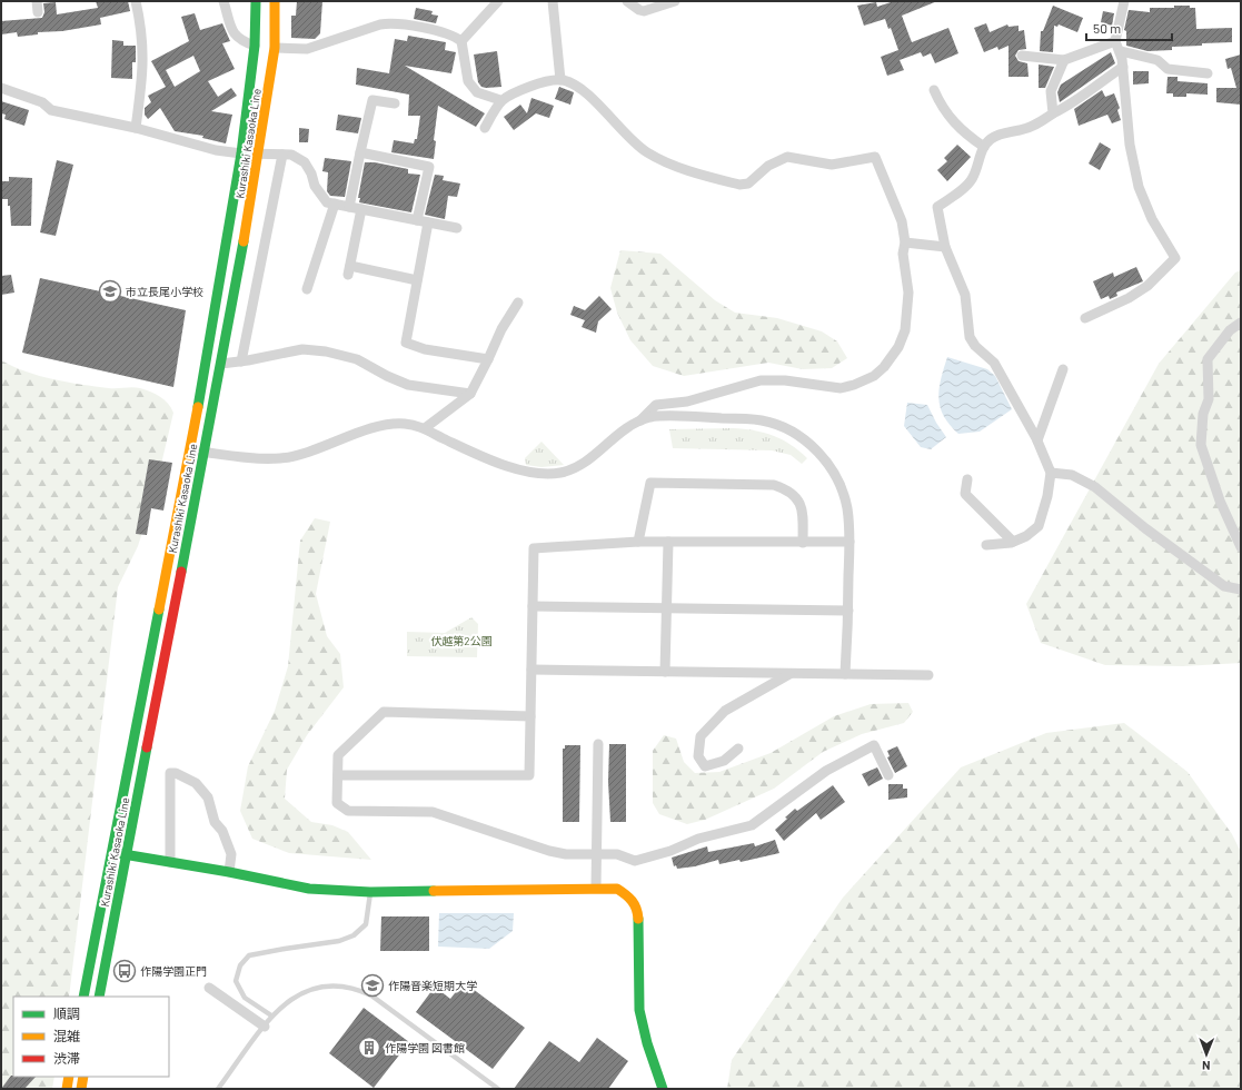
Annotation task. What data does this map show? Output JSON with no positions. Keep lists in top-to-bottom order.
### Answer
{
  "streets": {
    "main road": ["Kurashiki Kasaoka Line"]
  },
  "parks": ["伏越第2公園"],
  "places": {
    "school or university": ["市立長尾小学校", "作陽音楽短期大学"],
    "bus stop": ["作陽学園正門"],
    "building": ["作陽学園 図書館"]
  },
  "legend": ["順調", "混雑", "渋滞"],
  "scale_bar": "50 m",
  "north": "bottom"
}
